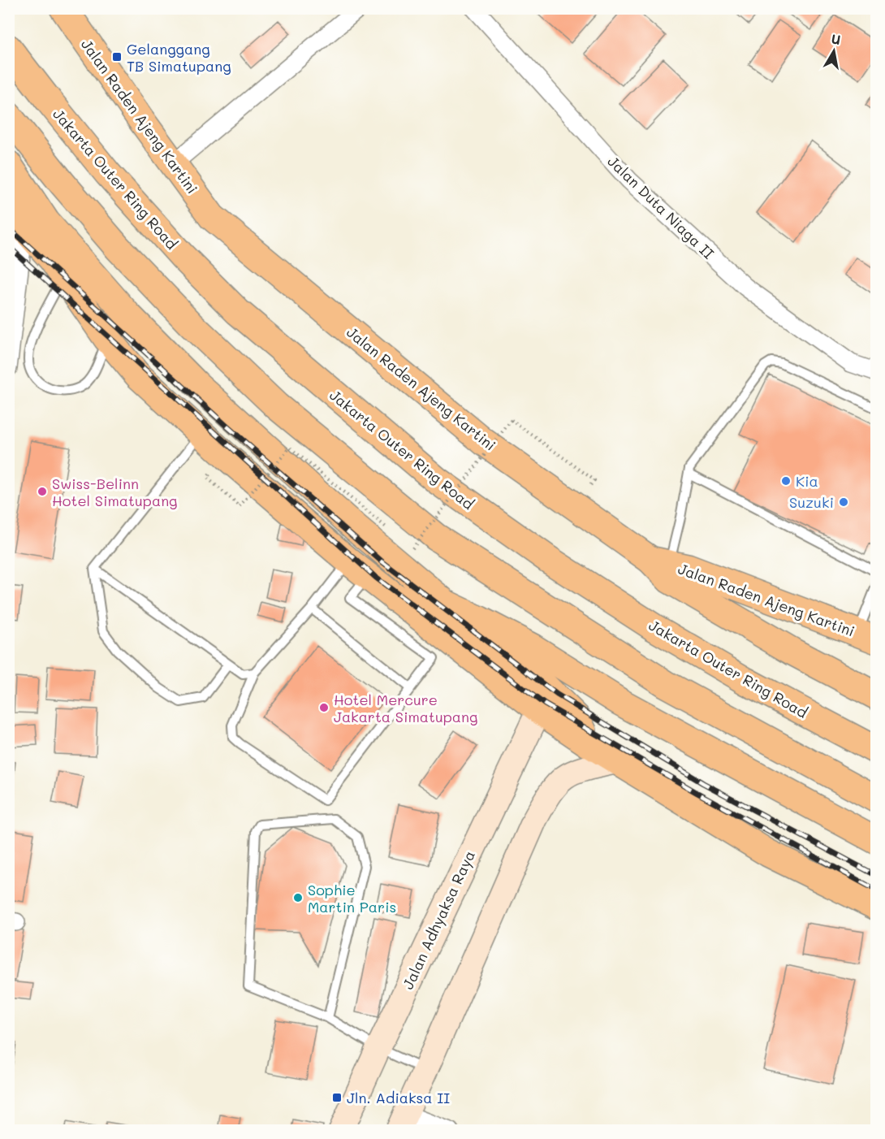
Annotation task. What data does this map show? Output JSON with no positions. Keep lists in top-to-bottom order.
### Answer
{
  "streets": {
    "highway": ["Jalan Raden Ajeng Kartini", "Jakarta Outer Ring Road"],
    "main road": ["Jalan Adhyaksa Raya"],
    "street": ["Jalan Duta Niaga II"]
  },
  "places": {
    "transit": ["Gelanggang TB Simatupang", "Jln. Adiaksa II"],
    "other": [
      "Kia",
      "Swiss-Belinn Hotel Simatupang",
      "Suzuki",
      "Hotel Mercure Jakarta Simatupang",
      "Sophie Martin Paris"
    ]
  },
  "north": "top"
}
